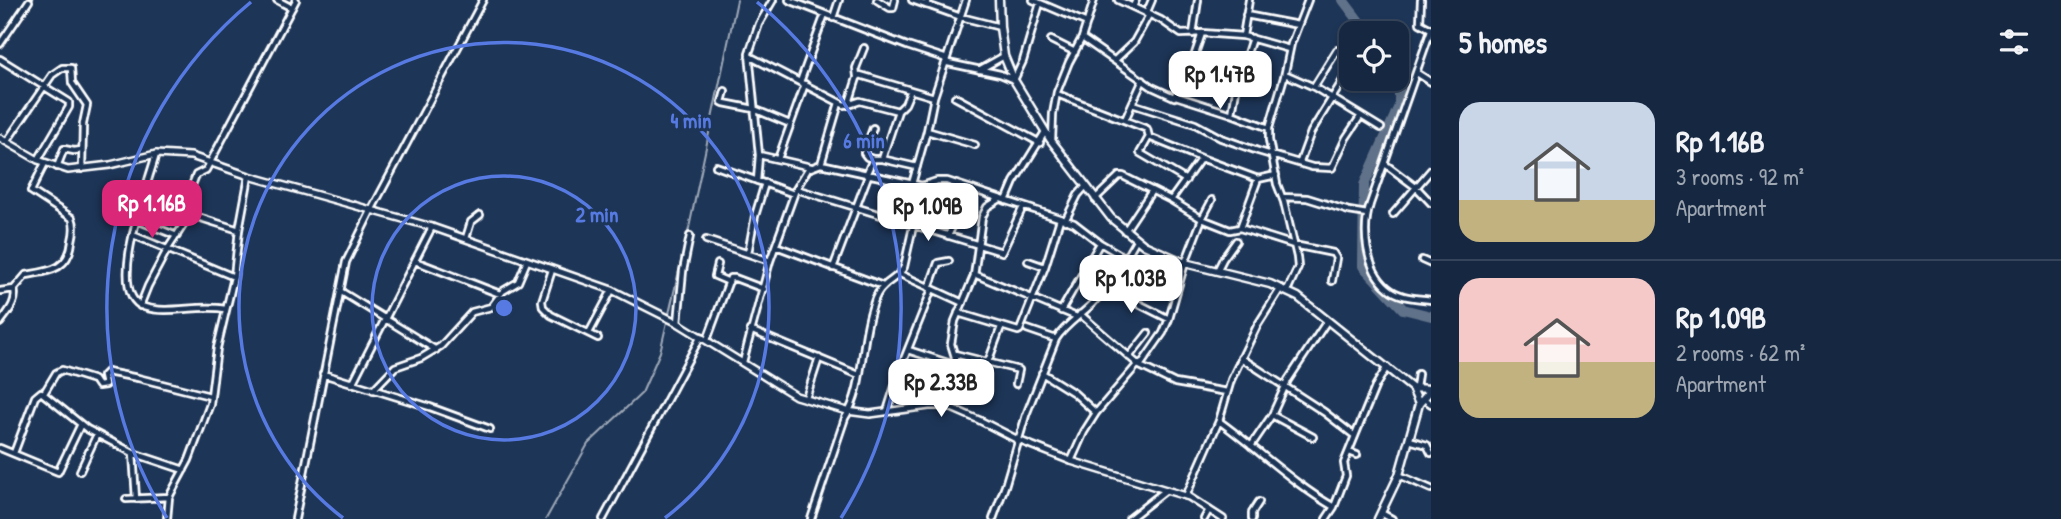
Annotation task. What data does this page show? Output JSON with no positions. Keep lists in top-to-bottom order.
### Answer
{
  "page": {
    "heading": "5 homes",
    "price": [
      "Rp 1.47B",
      "Rp 1.16B",
      "Rp 1.09B",
      "Rp 1.03B",
      "Rp 2.33B"
    ],
    "list": [
      {
        "name": "Rp 1.16B",
        "note": "3 rooms · 92 m² · Apartment"
      },
      {
        "name": "Rp 1.09B",
        "note": "2 rooms · 62 m² · Apartment"
      }
    ]
  },
  "rings": ["4 min", "6 min", "2 min"]
}
